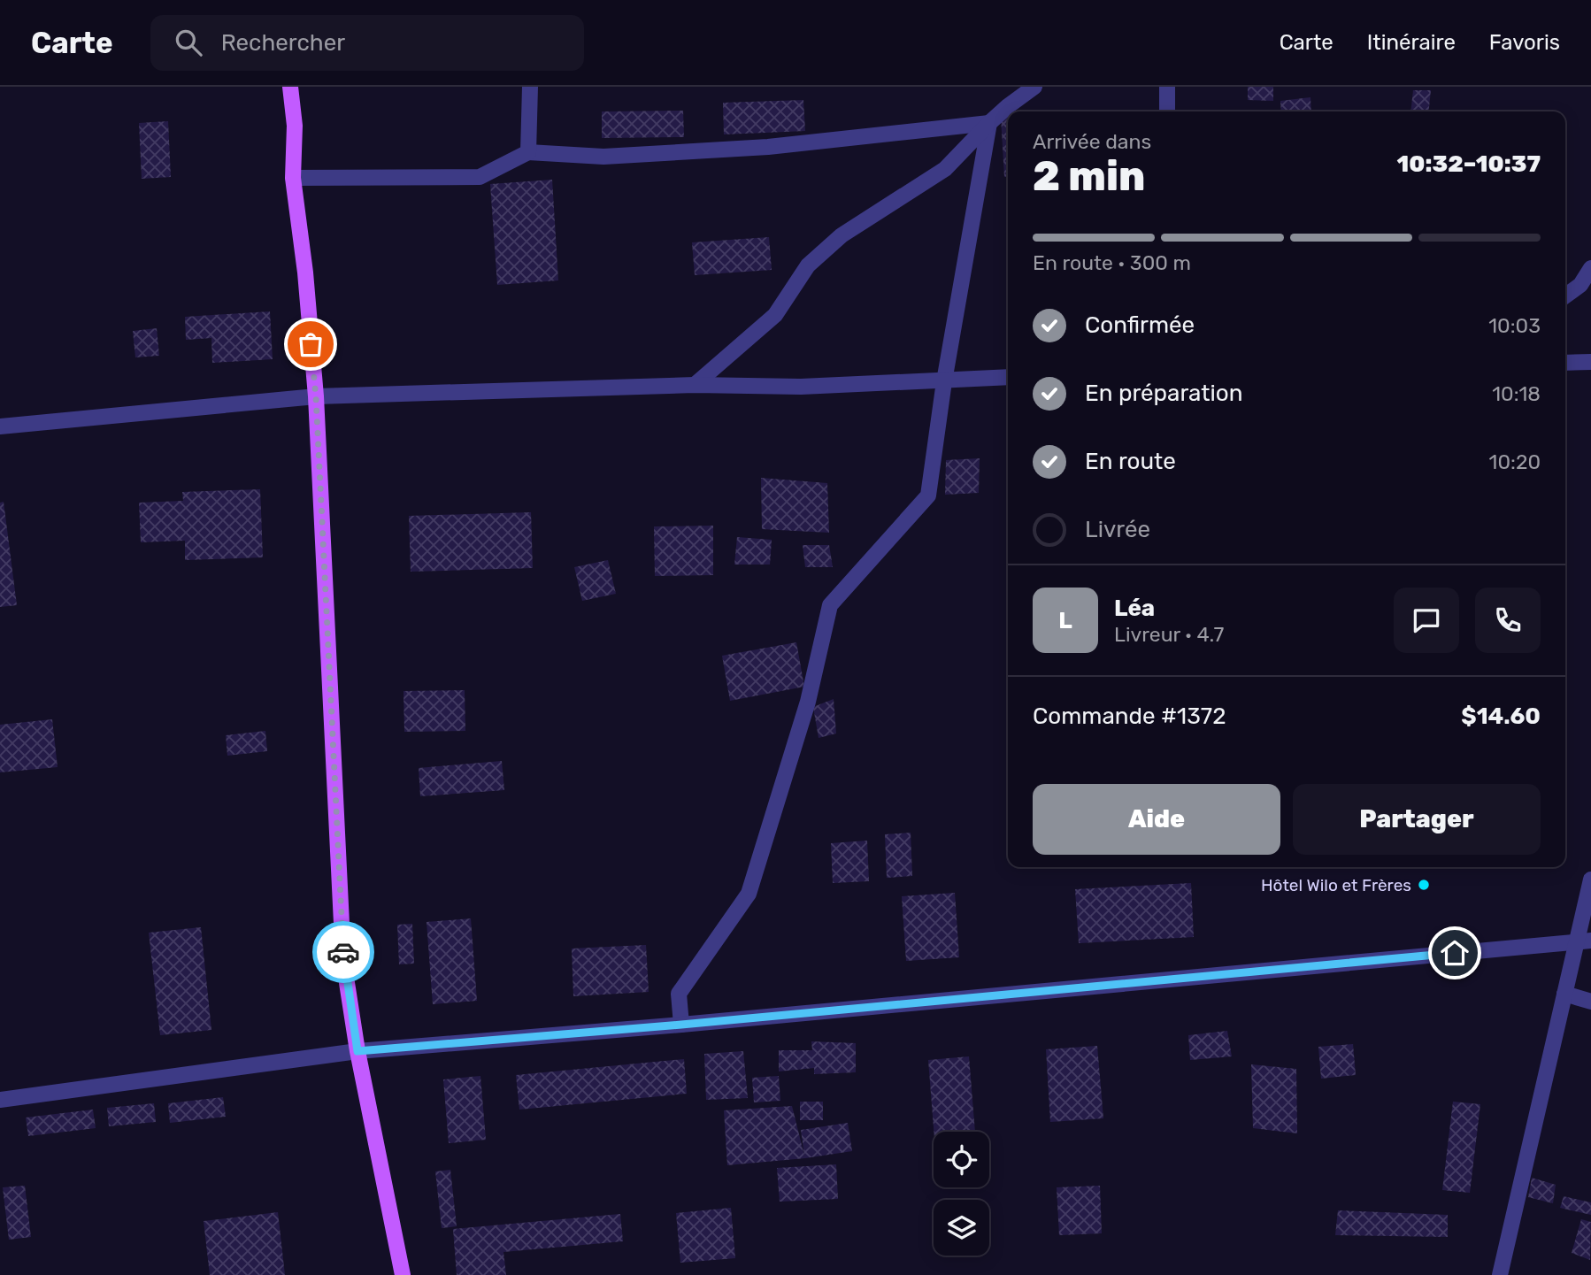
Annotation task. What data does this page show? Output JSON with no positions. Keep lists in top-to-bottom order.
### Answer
{
  "places": ["Hôtel Wilo et Frères"],
  "page": {
    "header": "Carte",
    "search": "Rechercher",
    "nav": ["Carte", "Itinéraire", "Favoris"],
    "heading": ["2 min", "Arrivée dans", "10:32–10:37"],
    "panel": [
      "Léa",
      "Livreur · 4.7",
      "Commande #1372",
      "$14.60"
    ],
    "bar": "En route · 300 m",
    "list": [
      ["Confirmée", "10:03"],
      ["En préparation", "10:18"],
      ["En route", "10:20"],
      "Livrée"
    ],
    "round": "L",
    "buttons": ["Aide", "Partager"]
  }
}
